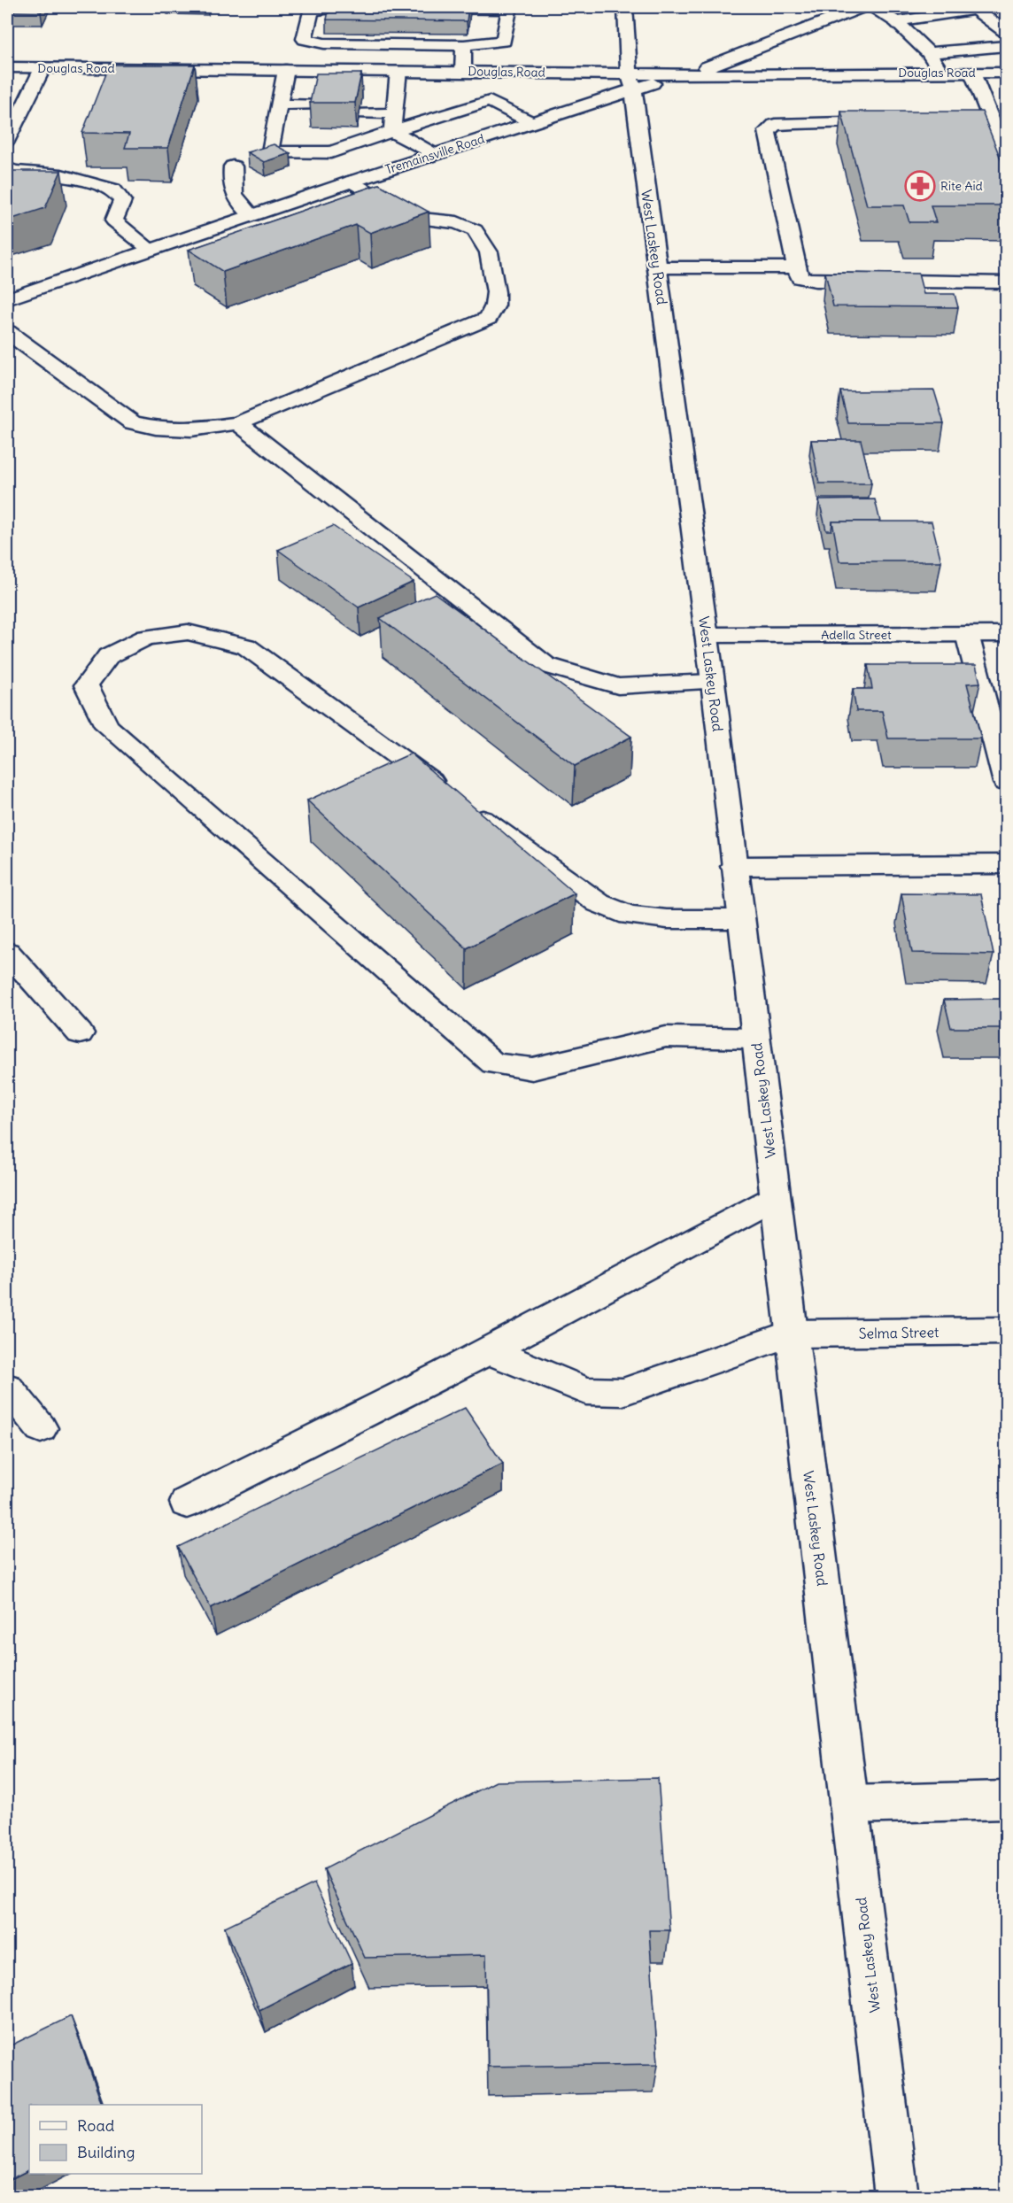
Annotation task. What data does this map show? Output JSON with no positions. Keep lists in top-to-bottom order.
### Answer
{
  "streets": {
    "street": [
      "Douglas Road",
      "Tremainsville Road",
      "West Laskey Road",
      "Adella Street",
      "Selma Street"
    ]
  },
  "crossings": [
    ["Douglas Road", "Tremainsville Road"],
    ["Douglas Road", "West Laskey Road"],
    ["Tremainsville Road", "West Laskey Road"],
    ["West Laskey Road", "Adella Street"],
    ["West Laskey Road", "Selma Street"]
  ],
  "places": {
    "pharmacy": ["Rite Aid"]
  },
  "legend": ["Road", "Building"]
}
